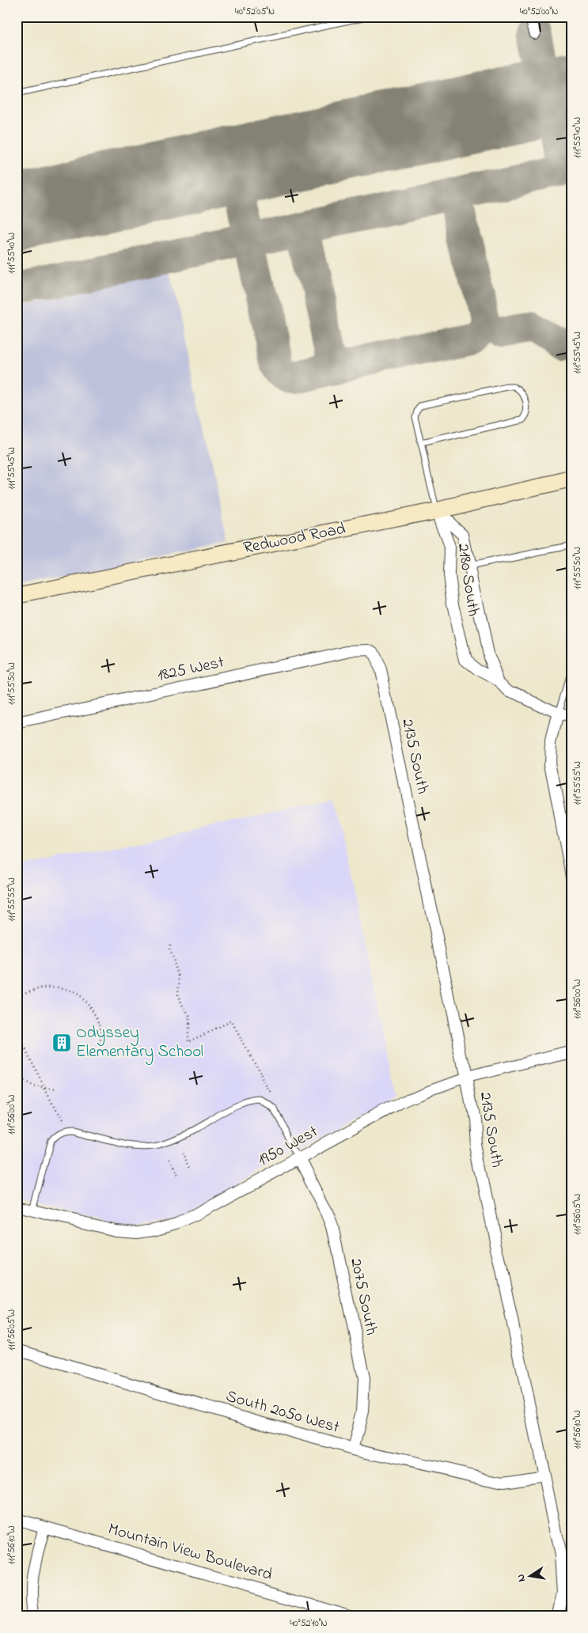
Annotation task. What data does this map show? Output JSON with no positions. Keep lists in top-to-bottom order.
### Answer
{
  "streets": {
    "main road": ["Redwood Road"],
    "street": [
      "2180 South",
      "1825 West",
      "2135 South",
      "1950 West",
      "2075 South",
      "South 2050 West",
      "Mountain View Boulevard"
    ]
  },
  "crossings": [
    ["Redwood Road", "2180 South"],
    ["1825 West", "2135 South"],
    ["2135 South", "1950 West"],
    ["2135 South", "South 2050 West"],
    ["1950 West", "2075 South"],
    ["2075 South", "South 2050 West"]
  ],
  "places": {
    "building": ["Odyssey Elementary School"]
  },
  "north": "left",
  "coordinates": [
    "40°52'05\"N",
    "40°52'00\"N",
    "111°55'40\"W",
    "111°55'45\"W",
    "111°55'50\"W",
    "111°55'55\"W",
    "111°56'00\"W",
    "111°56'05\"W",
    "111°56'10\"W",
    "40°52'10\"N"
  ]
}
